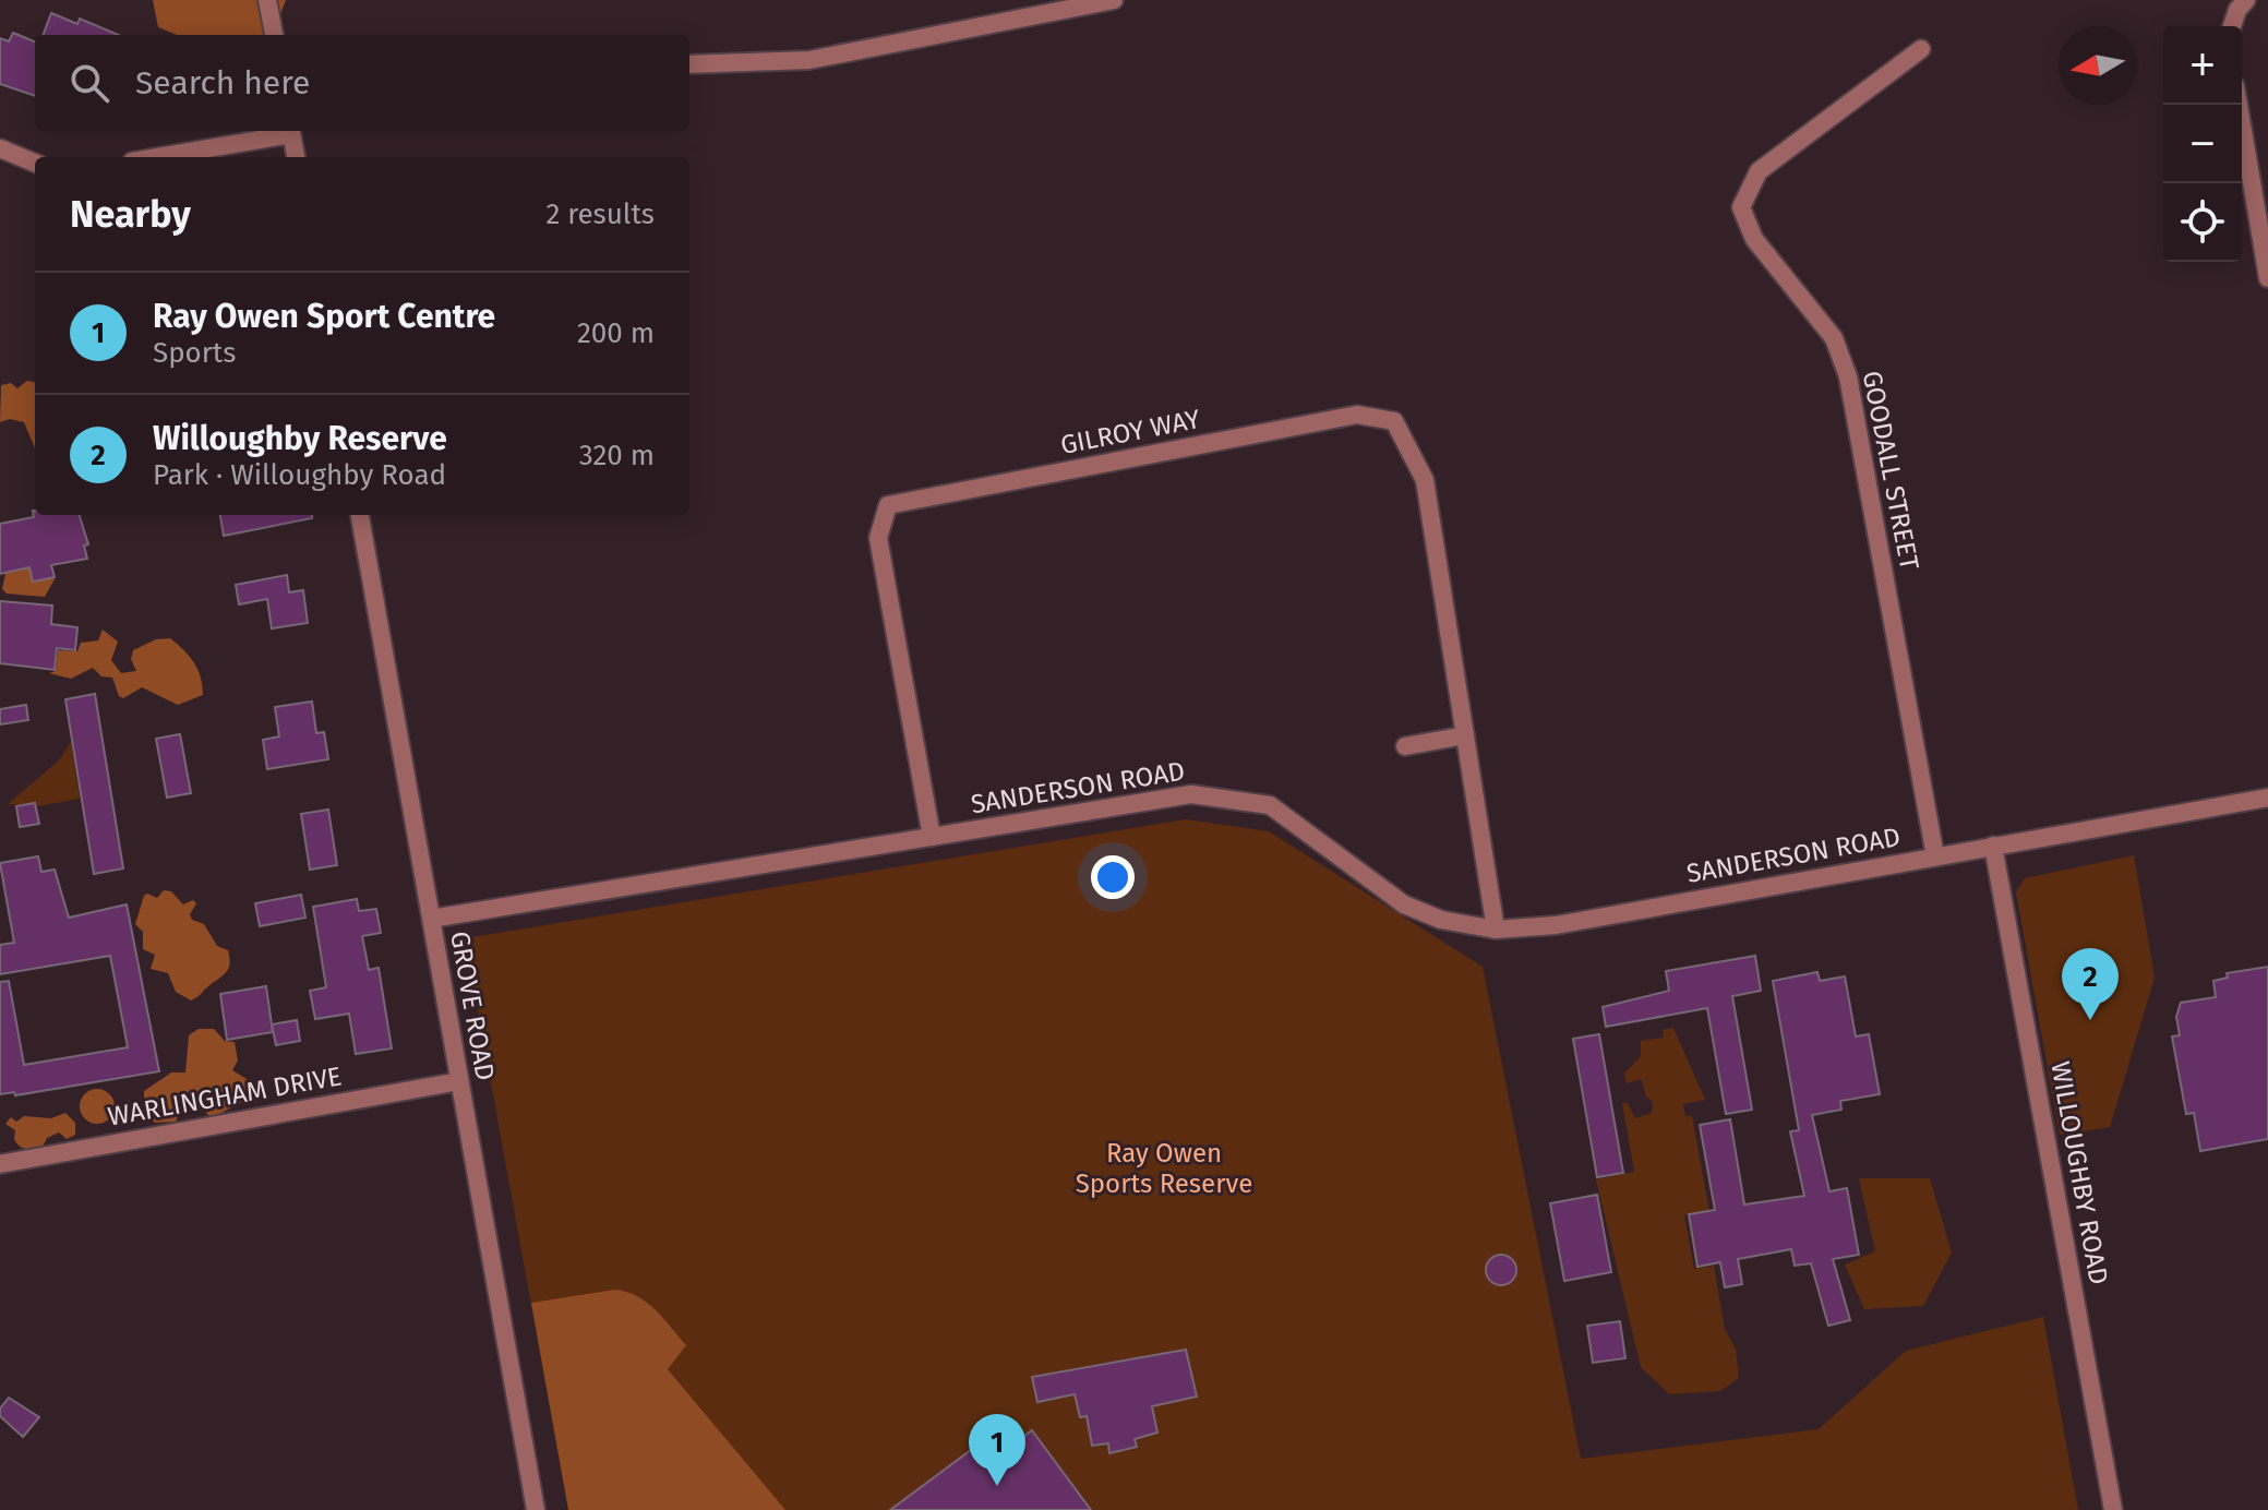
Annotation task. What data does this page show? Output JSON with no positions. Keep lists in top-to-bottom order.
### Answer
{
  "streets": {
    "street": [
      "GILROY WAY",
      "GOODALL STREET",
      "SANDERSON ROAD",
      "GROVE ROAD",
      "WARLINGHAM DRIVE",
      "WILLOUGHBY ROAD"
    ]
  },
  "crossings": [
    ["GILROY WAY", "SANDERSON ROAD"],
    ["GOODALL STREET", "SANDERSON ROAD"],
    ["SANDERSON ROAD", "GROVE ROAD"],
    ["SANDERSON ROAD", "WILLOUGHBY ROAD"],
    ["GROVE ROAD", "WARLINGHAM DRIVE"]
  ],
  "parks": ["Ray Owen Sports Reserve"],
  "north": "left",
  "page": {
    "map_buttons": ["+", "−"],
    "search": "Search here",
    "heading": ["Nearby", "2 results"],
    "list": [
      {
        "mark": "1",
        "name": "Ray Owen Sport Centre",
        "note": "Sports",
        "value": "200 m"
      },
      {
        "mark": "2",
        "name": "Willoughby Reserve",
        "note": "Park · Willoughby Road",
        "value": "320 m"
      }
    ],
    "pins": ["2", "1"]
  }
}
